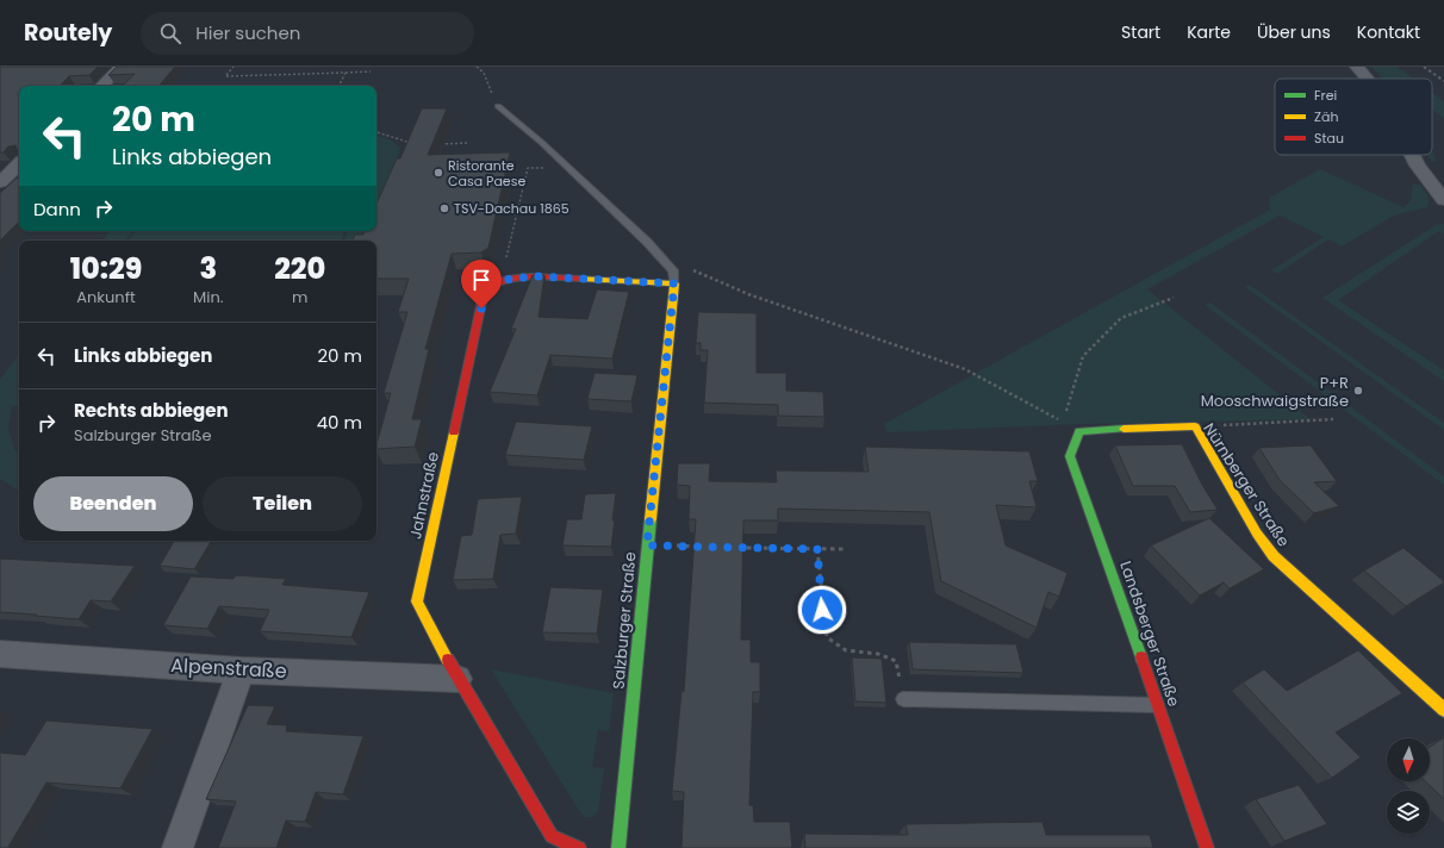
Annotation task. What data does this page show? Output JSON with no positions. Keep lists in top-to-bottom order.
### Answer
{
  "streets": {
    "street": [
      "Nürnberger Straße",
      "Jahnstraße",
      "Salzburger Straße",
      "Landsberger Straße",
      "Alpenstraße"
    ]
  },
  "crossings": [
    ["Nürnberger Straße", "Landsberger Straße"],
    ["Jahnstraße", "Salzburger Straße"],
    ["Jahnstraße", "Alpenstraße"]
  ],
  "places": ["Ristorante Casa Paese", "TSV-Dachau 1865", "P+R Mooschwaigstraße"],
  "legend": ["Frei", "Zäh", "Stau"],
  "north": "bottom",
  "page": {
    "header": "Routely",
    "search": "Hier suchen",
    "nav": [
      "Start",
      "Karte",
      "Über uns",
      "Kontakt"
    ],
    "turn": ["20 m", "Links abbiegen"],
    "then": "Dann",
    "eta": [
      "10:29",
      "Ankunft",
      "3",
      "Min.",
      "220",
      "m"
    ],
    "list": [
      {
        "name": "Links abbiegen",
        "value": "20 m"
      },
      {
        "name": "Rechts abbiegen",
        "note": "Salzburger Straße",
        "value": "40 m"
      }
    ],
    "buttons": ["Beenden", "Teilen"]
  }
}
